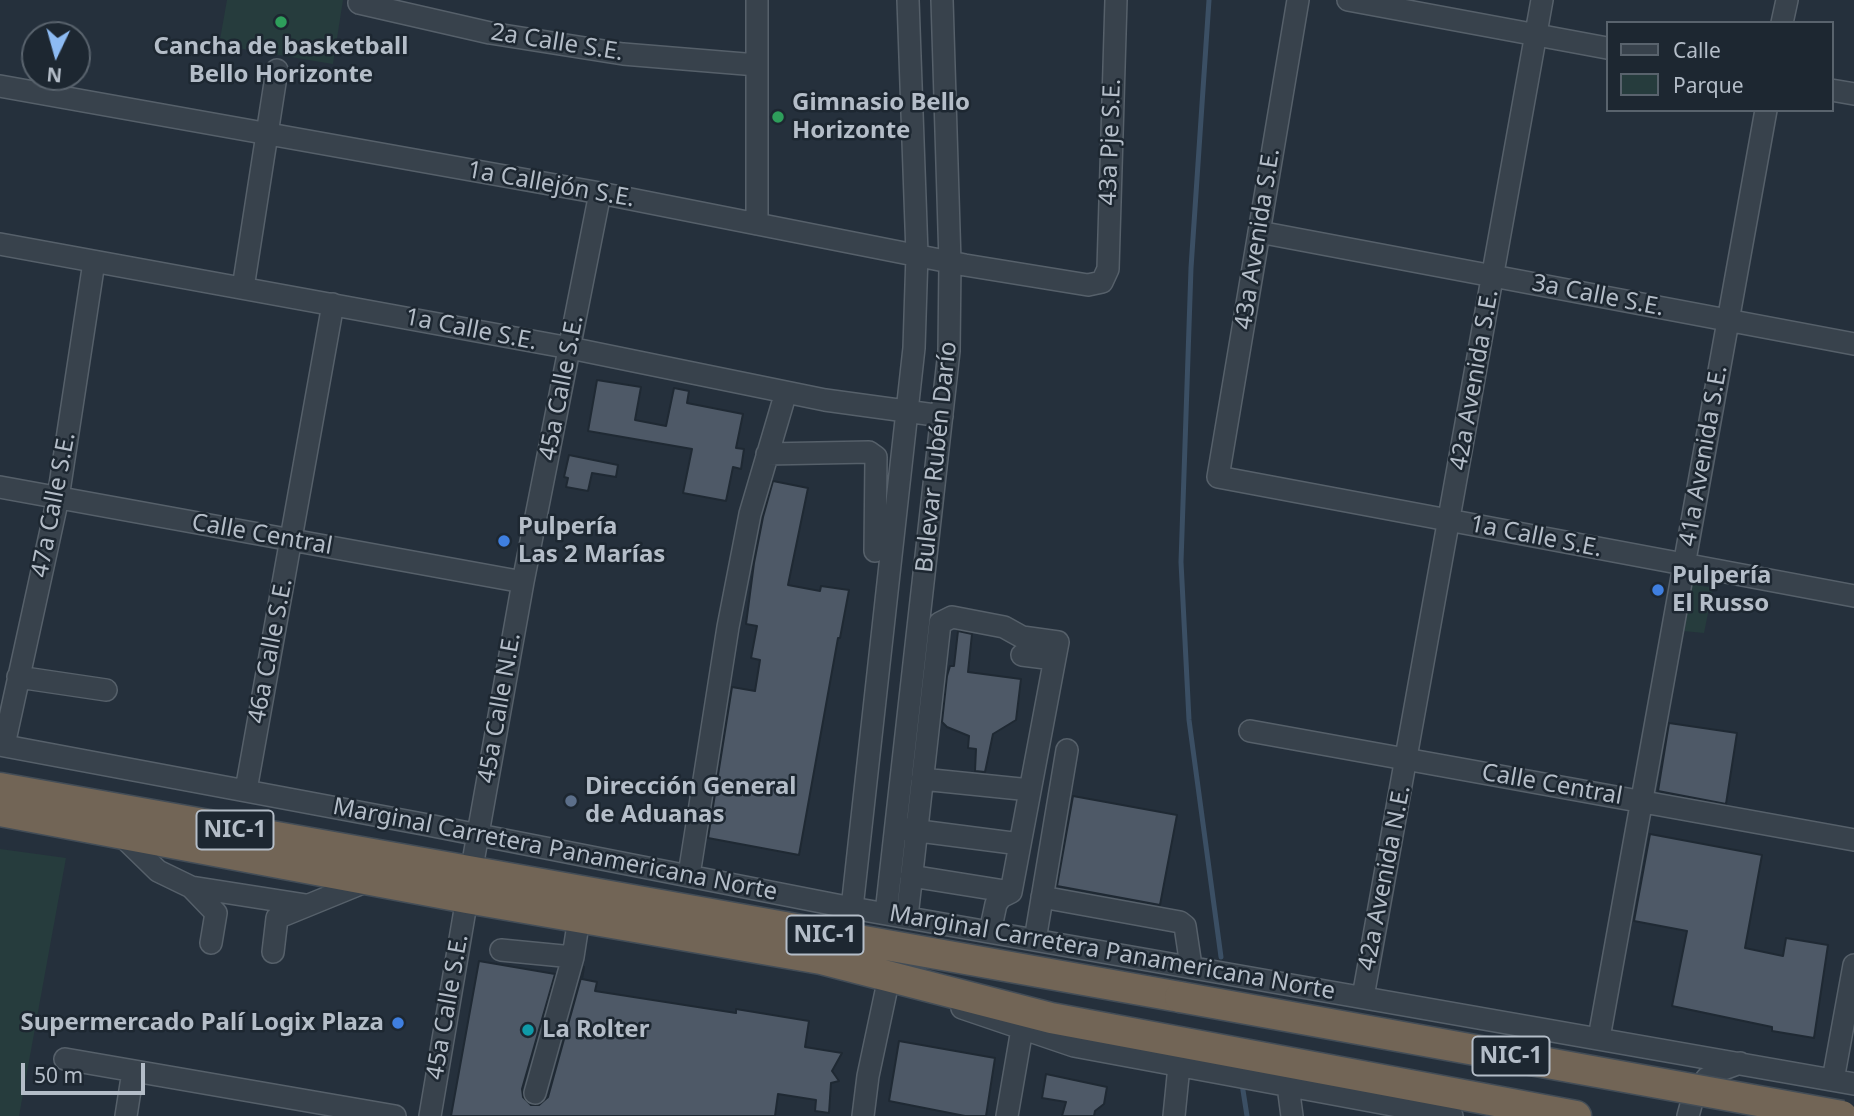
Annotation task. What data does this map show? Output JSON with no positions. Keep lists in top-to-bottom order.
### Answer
{
  "streets": {
    "highway": ["NIC-1"],
    "street": [
      "2a Calle S.E.",
      "43a Pje S.E.",
      "1a Callejón S.E.",
      "43a Avenida S.E.",
      "3a Calle S.E.",
      "1a Calle S.E.",
      "42a Avenida S.E.",
      "45a Calle S.E.",
      "41a Avenida S.E.",
      "Bulevar Rubén Darío",
      "47a Calle S.E.",
      "Calle Central",
      "46a Calle S.E.",
      "45a Calle N.E.",
      "Marginal Carretera Panamericana Norte",
      "42a Avenida N.E."
    ]
  },
  "crossings": [
    ["43a Pje S.E.", "1a Callejón S.E."],
    ["1a Callejón S.E.", "45a Calle S.E."],
    ["1a Callejón S.E.", "Bulevar Rubén Darío"],
    ["43a Avenida S.E.", "3a Calle S.E."],
    ["43a Avenida S.E.", "1a Calle S.E."],
    ["3a Calle S.E.", "42a Avenida S.E."],
    ["3a Calle S.E.", "41a Avenida S.E."],
    ["1a Calle S.E.", "42a Avenida S.E."],
    ["1a Calle S.E.", "45a Calle S.E."],
    ["1a Calle S.E.", "41a Avenida S.E."],
    ["1a Calle S.E.", "Bulevar Rubén Darío"],
    ["1a Calle S.E.", "47a Calle S.E."],
    ["1a Calle S.E.", "46a Calle S.E."],
    ["42a Avenida S.E.", "Calle Central"],
    ["42a Avenida S.E.", "42a Avenida N.E."],
    ["45a Calle S.E.", "Calle Central"],
    ["45a Calle S.E.", "45a Calle N.E."],
    ["45a Calle S.E.", "NIC-1"],
    ["45a Calle S.E.", "Marginal Carretera Panamericana Norte"],
    ["41a Avenida S.E.", "Calle Central"],
    ["41a Avenida S.E.", "Marginal Carretera Panamericana Norte"],
    ["Bulevar Rubén Darío", "Marginal Carretera Panamericana Norte"],
    ["47a Calle S.E.", "Calle Central"],
    ["47a Calle S.E.", "Marginal Carretera Panamericana Norte"],
    ["Calle Central", "46a Calle S.E."],
    ["Calle Central", "45a Calle N.E."],
    ["Calle Central", "42a Avenida N.E."],
    ["46a Calle S.E.", "Marginal Carretera Panamericana Norte"],
    ["45a Calle N.E.", "Marginal Carretera Panamericana Norte"],
    ["Marginal Carretera Panamericana Norte", "42a Avenida N.E."]
  ],
  "places": [
    "Cancha de basketball Bello Horizonte",
    "Gimnasio Bello Horizonte",
    "Pulpería Las 2 Marías",
    "Pulpería El Russo",
    "Dirección General de Aduanas",
    "Supermercado Palí Logix Plaza",
    "La Rolter"
  ],
  "legend": ["Calle", "Parque"],
  "scale_bar": "50 m",
  "north": "bottom"
}
